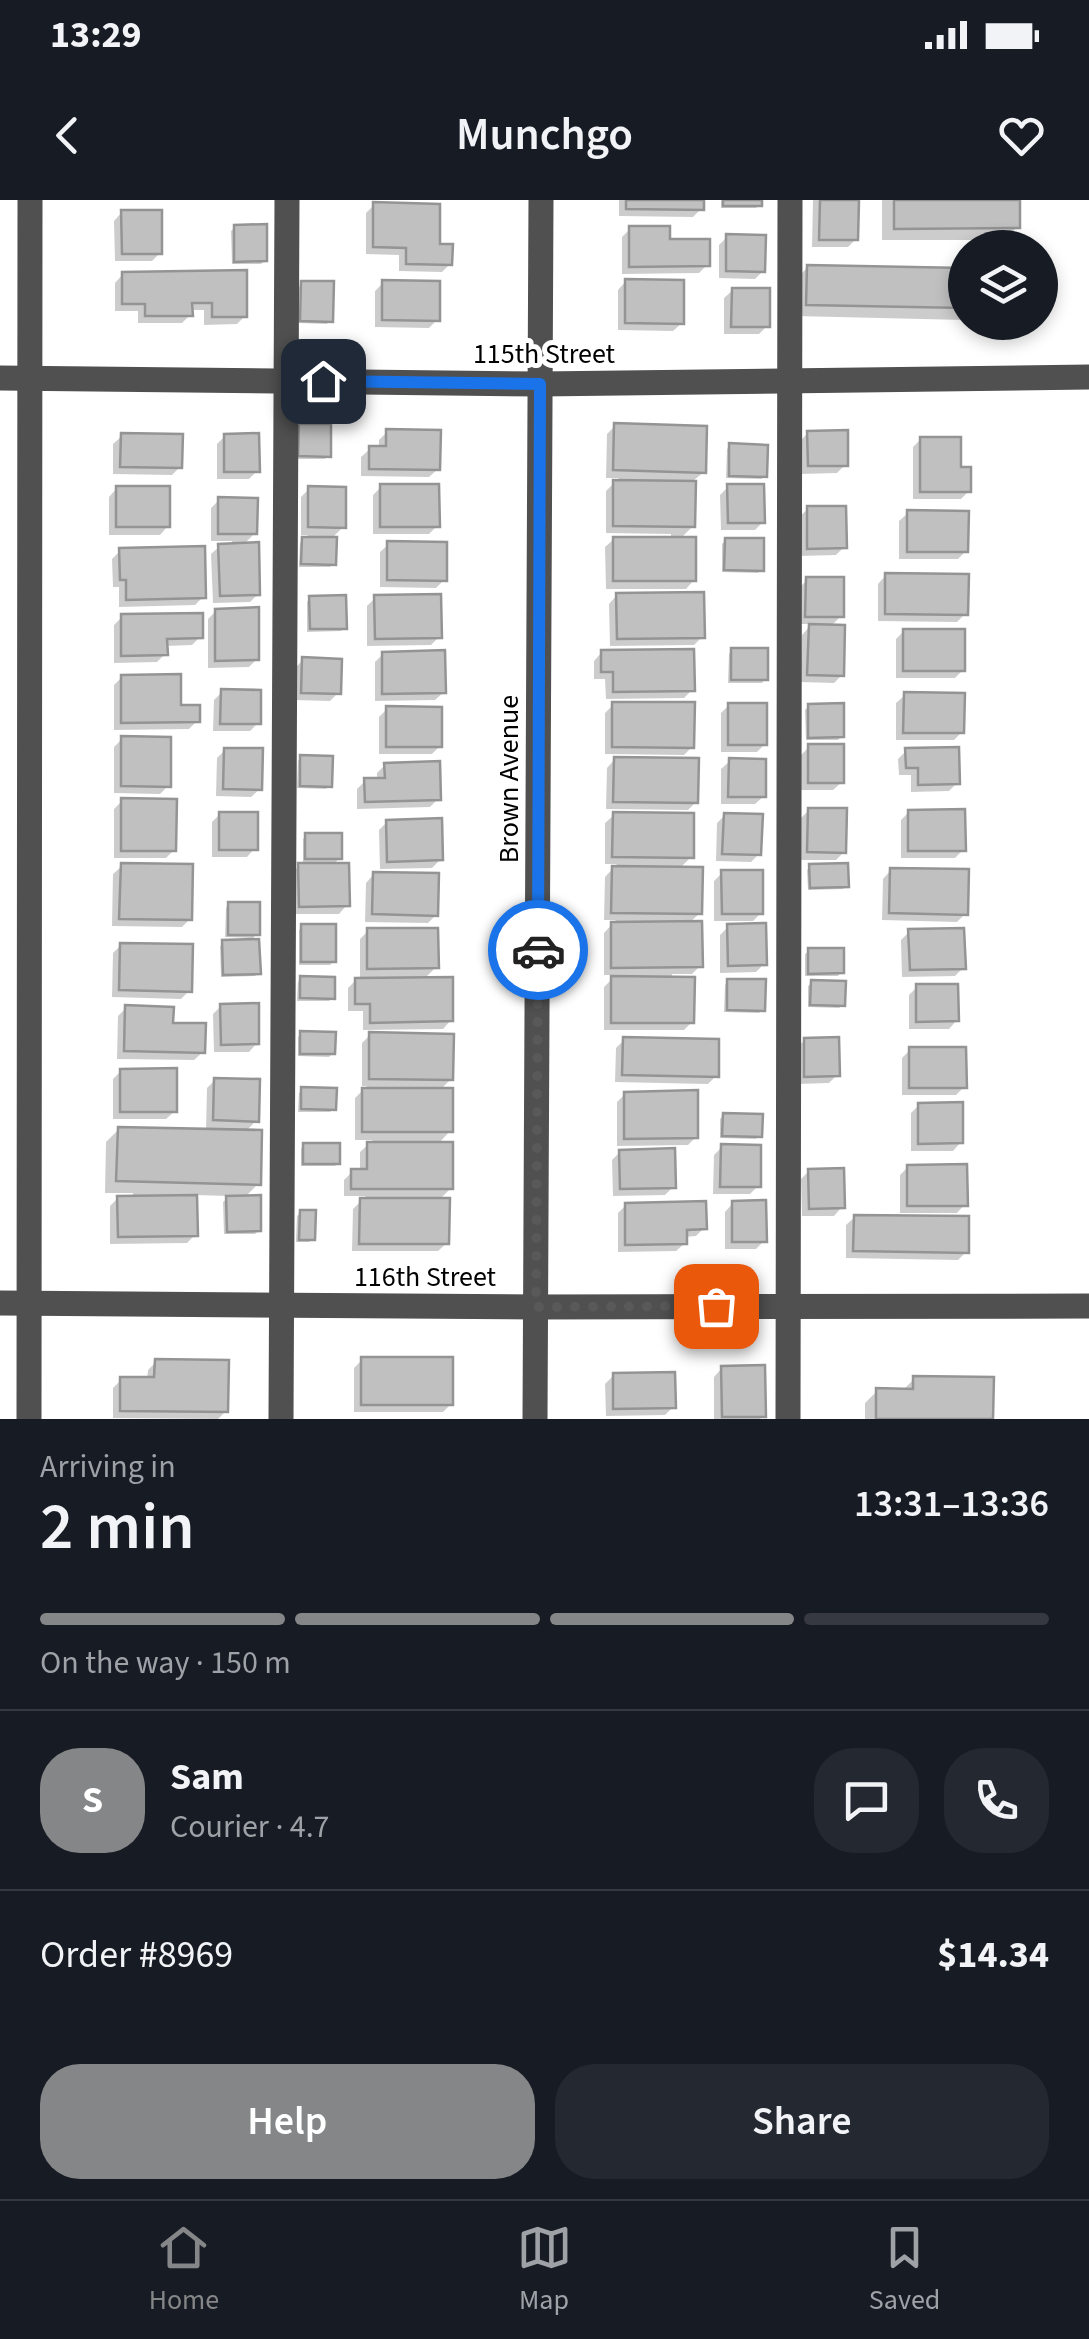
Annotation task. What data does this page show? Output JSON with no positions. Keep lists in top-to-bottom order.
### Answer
{
  "streets": {
    "street": ["115th Street", "Brown Avenue", "116th Street"]
  },
  "crossings": [
    ["115th Street", "Brown Avenue"],
    ["Brown Avenue", "116th Street"]
  ],
  "page": {
    "status": "13:29",
    "header": "Munchgo",
    "heading": ["2 min", "Arriving in", "13:31–13:36"],
    "panel": [
      "Sam",
      "Courier · 4.7",
      "Order #8969",
      "$14.34"
    ],
    "bar": "On the way · 150 m",
    "round": "S",
    "buttons": ["Help", "Share"],
    "tabs": ["Home", "Map", "Saved"]
  }
}
